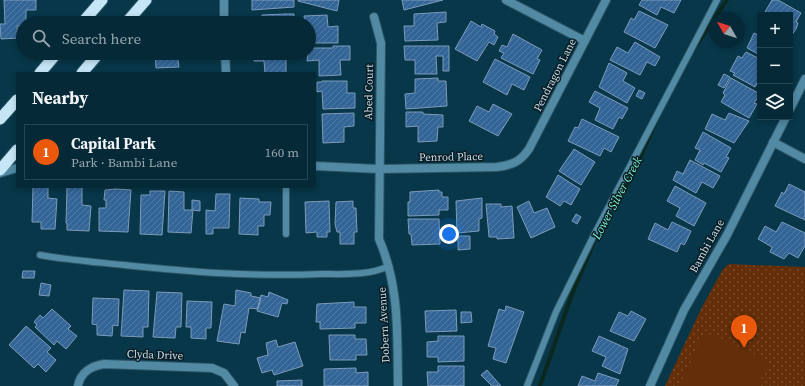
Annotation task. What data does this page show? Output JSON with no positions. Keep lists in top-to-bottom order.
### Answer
{
  "streets": {
    "street": [
      "Pendragon Lane",
      "Abed Court",
      "Penrod Place",
      "Bambi Lane",
      "Dobern Avenue",
      "Clyda Drive"
    ]
  },
  "crossings": [
    ["Pendragon Lane", "Penrod Place"],
    ["Abed Court", "Penrod Place"],
    ["Abed Court", "Dobern Avenue"],
    ["Penrod Place", "Dobern Avenue"]
  ],
  "water": ["Lower Silver Creek"],
  "north": "top left",
  "page": {
    "map_buttons": ["+", "−"],
    "search": "Search here",
    "heading": "Nearby",
    "list": [
      {
        "mark": "1",
        "name": "Capital Park",
        "note": "Park · Bambi Lane",
        "value": "160 m"
      }
    ],
    "pins": "1"
  }
}
